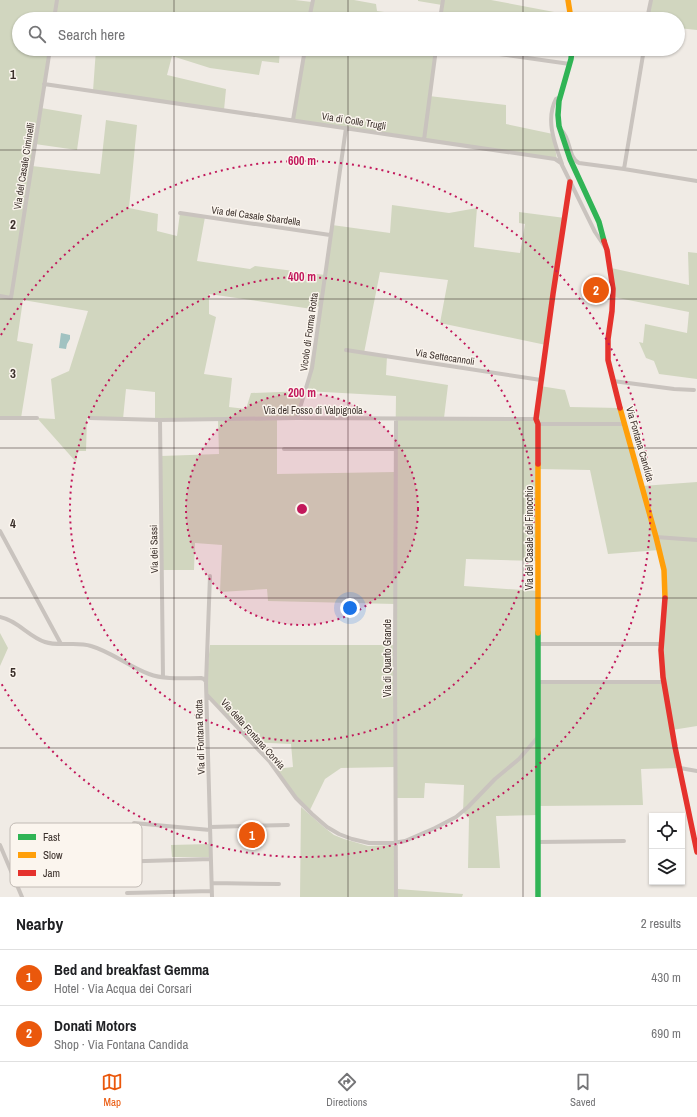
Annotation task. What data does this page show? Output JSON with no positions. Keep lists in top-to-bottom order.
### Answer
{
  "streets": {
    "main road": ["Via Fontana Candida", "Via del Casale del Finocchio"],
    "street": [
      "Via di Colle Trugli",
      "Via del Casale Ciminelli",
      "Via del Casale Sbardella",
      "Vicolo di Forma Rotta",
      "Via Settecannoli",
      "Via del Fosso di Valpignola",
      "Via dei Sassi",
      "Via di Quarto Grande",
      "Via della Fontana Corvia",
      "Via di Fontana Rotta"
    ]
  },
  "crossings": [
    ["Via di Colle Trugli", "Via del Casale Ciminelli"],
    ["Via di Colle Trugli", "Vicolo di Forma Rotta"],
    ["Via di Colle Trugli", "Via Fontana Candida"],
    ["Via di Colle Trugli", "Via del Casale del Finocchio"],
    ["Via del Casale Sbardella", "Vicolo di Forma Rotta"],
    ["Vicolo di Forma Rotta", "Via del Fosso di Valpignola"],
    ["Via Settecannoli", "Via del Casale del Finocchio"],
    ["Via del Fosso di Valpignola", "Via Fontana Candida"],
    ["Via del Fosso di Valpignola", "Via del Casale del Finocchio"],
    ["Via del Fosso di Valpignola", "Via dei Sassi"],
    ["Via del Fosso di Valpignola", "Via di Quarto Grande"],
    ["Via del Casale del Finocchio", "Via della Fontana Corvia"],
    ["Via di Quarto Grande", "Via della Fontana Corvia"],
    ["Via della Fontana Corvia", "Via di Fontana Rotta"]
  ],
  "legend": ["Fast", "Slow", "Jam"],
  "page": {
    "search": "Search here",
    "pins": ["2", "1"],
    "heading": ["Nearby", "2 results"],
    "list": [
      {
        "mark": "1",
        "name": "Bed and breakfast Gemma",
        "note": "Hotel · Via Acqua dei Corsari",
        "value": "430 m"
      },
      {
        "mark": "2",
        "name": "Donati Motors",
        "note": "Shop · Via Fontana Candida",
        "value": "690 m"
      }
    ],
    "nav": ["Map", "Directions", "Saved"]
  },
  "grid": {
    "rows": [
      "1",
      "2",
      "3",
      "4",
      "5"
    ]
  },
  "rings": ["600 m", "400 m", "200 m"]
}
